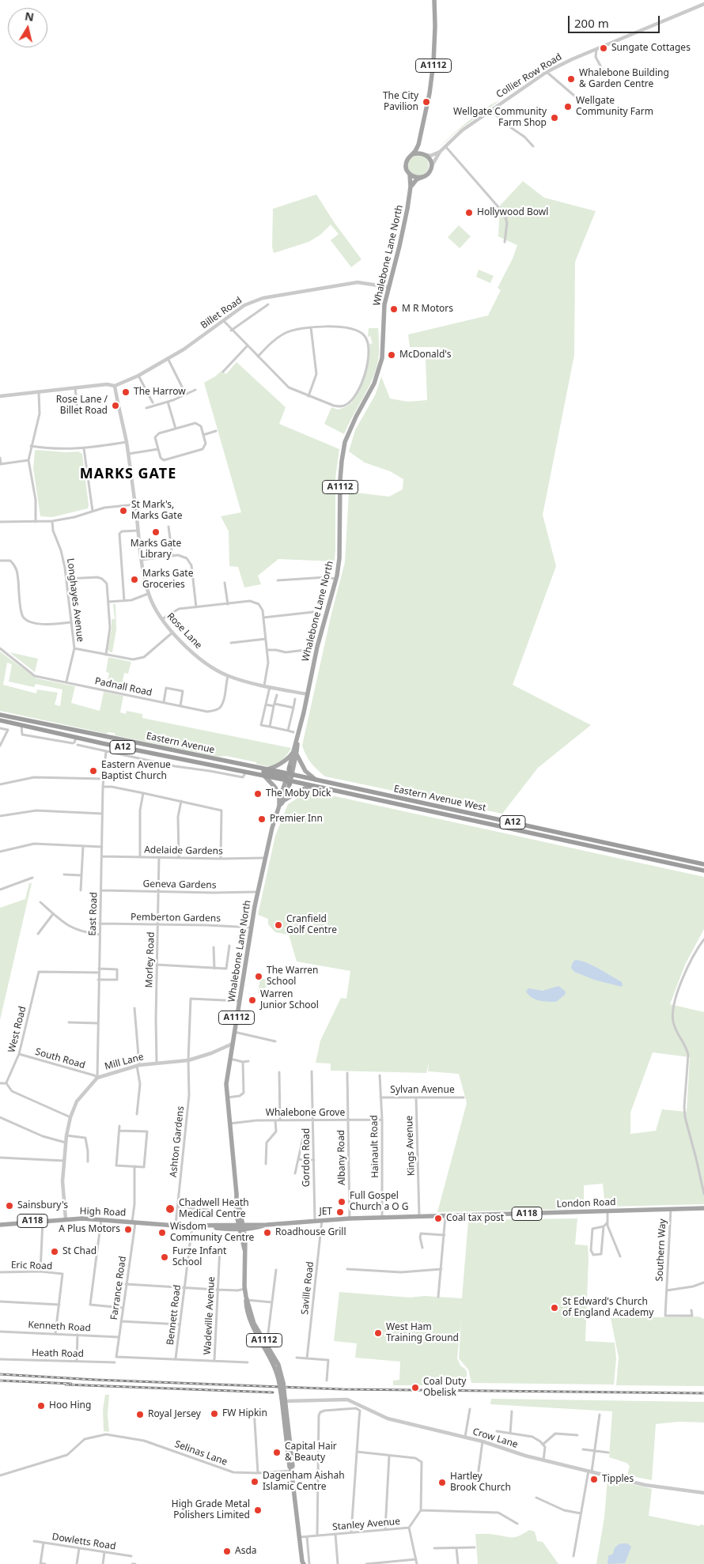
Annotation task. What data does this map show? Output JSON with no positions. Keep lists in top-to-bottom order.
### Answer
{
  "streets": {
    "highway": ["Eastern Avenue", "A12", "Eastern Avenue West"],
    "main road": [
      "A1112",
      "Whalebone Lane North",
      "London Road",
      "High Road",
      "A118"
    ],
    "street": [
      "Collier Row Road",
      "Billet Road",
      "Longhayes Avenue",
      "Rose Lane",
      "Padnall Road",
      "Adelaide Gardens",
      "Geneva Gardens",
      "East Road",
      "Pemberton Gardens",
      "Morley Road",
      "West Road",
      "South Road",
      "Mill Lane",
      "Sylvan Avenue",
      "Whalebone Grove",
      "Ashton Gardens",
      "Kings Avenue",
      "Hainault Road",
      "Gordon Road",
      "Albany Road",
      "Southern Way",
      "Eric Road",
      "Farrance Road",
      "Saville Road",
      "Bennett Road",
      "Wadeville Avenue",
      "Kenneth Road",
      "Heath Road",
      "Crow Lane",
      "Selinas Lane",
      "Stanley Avenue",
      "Dowletts Road"
    ]
  },
  "crossings": [
    ["A1112", "Whalebone Lane North"],
    ["A1112", "Eastern Avenue"],
    ["A1112", "High Road"],
    ["A1112", "Crow Lane"],
    ["A1112", "Selinas Lane"],
    ["A1112", "Stanley Avenue"],
    ["Collier Row Road", "Whalebone Lane North"],
    ["Whalebone Lane North", "Billet Road"],
    ["Whalebone Lane North", "Rose Lane"],
    ["Whalebone Lane North", "Eastern Avenue"],
    ["Whalebone Lane North", "A12"],
    ["Whalebone Lane North", "Eastern Avenue West"],
    ["Whalebone Lane North", "Adelaide Gardens"],
    ["Whalebone Lane North", "Geneva Gardens"],
    ["Whalebone Lane North", "Pemberton Gardens"],
    ["Whalebone Lane North", "Mill Lane"],
    ["Whalebone Lane North", "Whalebone Grove"],
    ["Whalebone Lane North", "Ashton Gardens"],
    ["Whalebone Lane North", "High Road"],
    ["Billet Road", "Rose Lane"],
    ["Longhayes Avenue", "Padnall Road"],
    ["Rose Lane", "Padnall Road"],
    ["Eastern Avenue", "A12"],
    ["Eastern Avenue", "Eastern Avenue West"],
    ["Eastern Avenue", "East Road"],
    ["A12", "Eastern Avenue West"],
    ["Adelaide Gardens", "East Road"],
    ["Adelaide Gardens", "Morley Road"],
    ["Geneva Gardens", "East Road"],
    ["Geneva Gardens", "Morley Road"],
    ["East Road", "Pemberton Gardens"],
    ["East Road", "West Road"],
    ["East Road", "South Road"],
    ["East Road", "Mill Lane"],
    ["Pemberton Gardens", "Morley Road"],
    ["Morley Road", "Mill Lane"],
    ["West Road", "South Road"],
    ["South Road", "Mill Lane"],
    ["Mill Lane", "Ashton Gardens"],
    ["Mill Lane", "High Road"],
    ["Sylvan Avenue", "Kings Avenue"],
    ["Sylvan Avenue", "Hainault Road"],
    ["Whalebone Grove", "Hainault Road"],
    ["Whalebone Grove", "Gordon Road"],
    ["Whalebone Grove", "Albany Road"],
    ["Ashton Gardens", "High Road"],
    ["Kings Avenue", "High Road"],
    ["Hainault Road", "High Road"],
    ["Gordon Road", "High Road"],
    ["Albany Road", "High Road"],
    ["London Road", "High Road"],
    ["London Road", "Southern Way"],
    ["High Road", "Farrance Road"],
    ["High Road", "Saville Road"],
    ["High Road", "Bennett Road"],
    ["Farrance Road", "Bennett Road"],
    ["Farrance Road", "Kenneth Road"]
  ],
  "districts": ["MARKS GATE"],
  "places": [
    "Sungate Cottages",
    "Whalebone Building & Garden Centre",
    "The City Pavilion",
    "Wellgate Community Farm",
    "Wellgate Community Farm Shop",
    "Hollywood Bowl",
    "M R Motors",
    "McDonald's",
    "The Harrow",
    "Rose Lane / Billet Road",
    "St Mark's, Marks Gate",
    "Marks Gate Library",
    "Marks Gate Groceries",
    "Eastern Avenue Baptist Church",
    "The Moby Dick",
    "Premier Inn",
    "Cranfield Golf Centre",
    "The Warren School",
    "Warren Junior School",
    "Full Gospel Church a O G",
    "Sainsbury's",
    "Chadwell Heath Medical Centre",
    "JET",
    "Coal tax post",
    "A Plus Motors",
    "Wisdom Community Centre",
    "Roadhouse Grill",
    "St Chad",
    "Furze Infant School",
    "St Edward's Church of England Academy",
    "West Ham Training Ground",
    "Coal Duty Obelisk",
    "Hoo Hing",
    "FW Hipkin",
    "Royal Jersey",
    "Capital Hair & Beauty",
    "Tipples",
    "Dagenham Aishah Islamic Centre",
    "Hartley Brook Church",
    "High Grade Metal Polishers Limited",
    "Asda"
  ],
  "scale_bar": "200 m",
  "north": "top"
}
